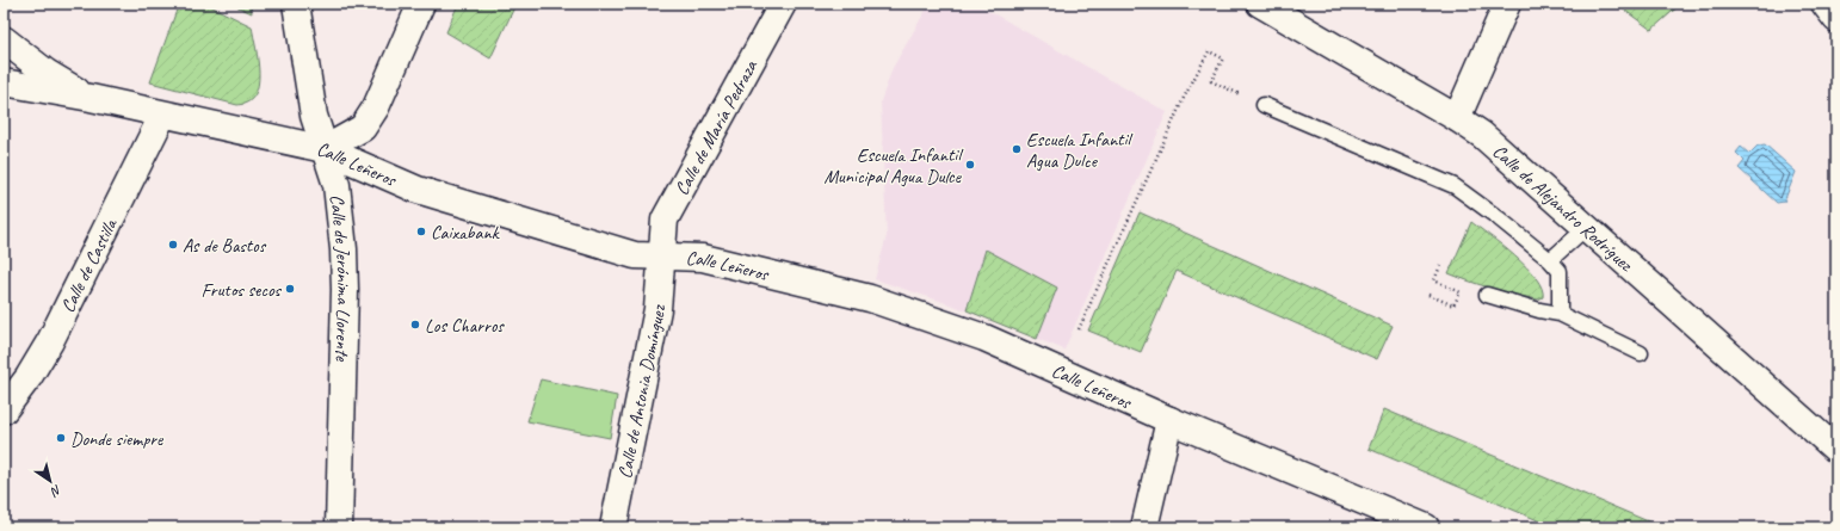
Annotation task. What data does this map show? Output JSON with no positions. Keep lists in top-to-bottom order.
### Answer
{
  "streets": {
    "street": [
      "Calle de María Pedraza",
      "Calle Leñeros",
      "Calle de Alejandro Rodríguez",
      "Calle de Castilla",
      "Calle de Jerónima Llorente",
      "Calle de Antonia Domínguez"
    ]
  },
  "crossings": [
    ["Calle de María Pedraza", "Calle Leñeros"],
    ["Calle de María Pedraza", "Calle de Antonia Domínguez"],
    ["Calle Leñeros", "Calle de Castilla"],
    ["Calle Leñeros", "Calle de Jerónima Llorente"],
    ["Calle Leñeros", "Calle de Antonia Domínguez"]
  ],
  "places": [
    "Escuela Infantil Agua Dulce",
    "Escuela Infantil Municipal Agua Dulce",
    "Caixabank",
    "As de Bastos",
    "Frutos secos",
    "Los Charros",
    "Donde siempre"
  ],
  "north": "bottom right"
}
